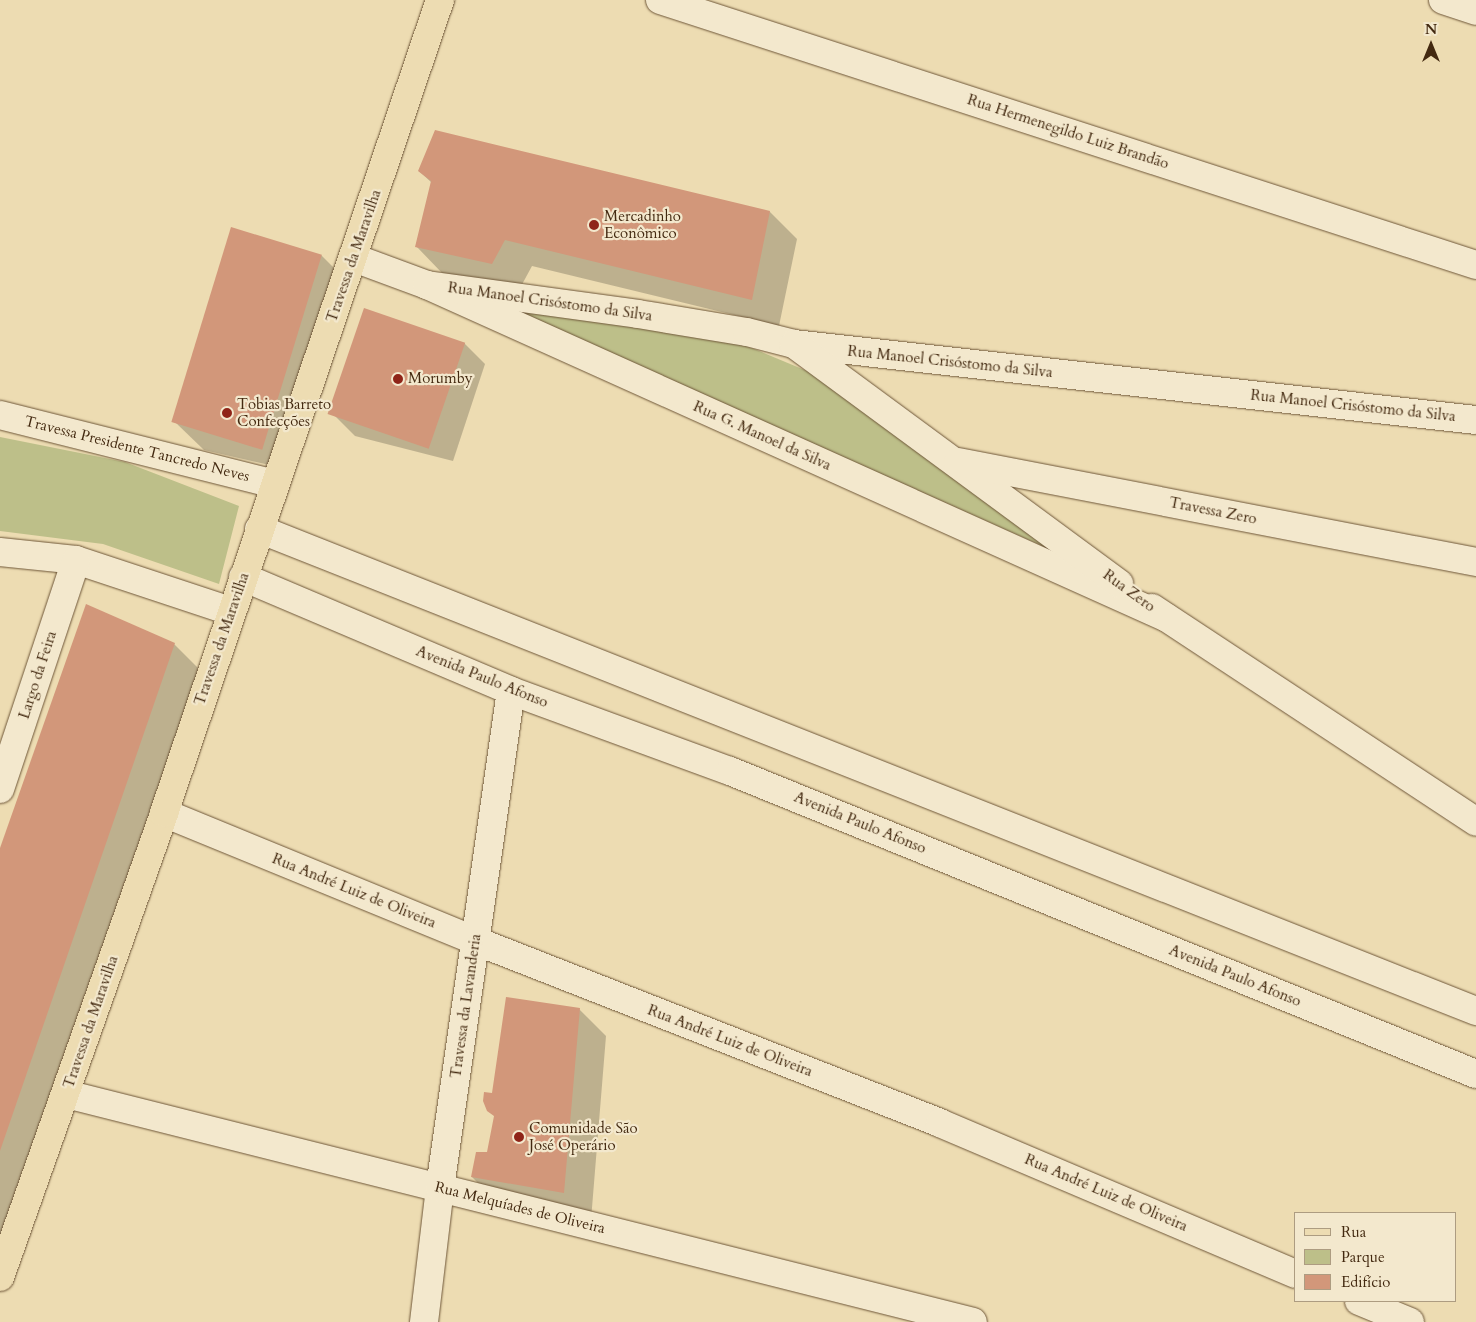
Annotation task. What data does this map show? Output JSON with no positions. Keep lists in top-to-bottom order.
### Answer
{
  "streets": {
    "main road": ["Travessa da Maravilha"],
    "street": [
      "Rua Hermenegildo Luiz Brandão",
      "Rua Manoel Crisóstomo da Silva",
      "Rua G. Manoel da Silva",
      "Travessa Presidente Tancredo Neves",
      "Travessa Zero",
      "Rua Zero",
      "Largo da Feira",
      "Avenida Paulo Afonso",
      "Rua André Luiz de Oliveira",
      "Travessa da Lavanderia",
      "Rua Melquíades de Oliveira"
    ]
  },
  "crossings": [
    ["Travessa da Maravilha", "Rua G. Manoel da Silva"],
    ["Travessa da Maravilha", "Travessa Presidente Tancredo Neves"],
    ["Travessa da Maravilha", "Avenida Paulo Afonso"],
    ["Travessa da Maravilha", "Rua André Luiz de Oliveira"],
    ["Travessa da Maravilha", "Rua Melquíades de Oliveira"],
    ["Rua Manoel Crisóstomo da Silva", "Rua G. Manoel da Silva"],
    ["Rua Manoel Crisóstomo da Silva", "Rua Zero"],
    ["Rua G. Manoel da Silva", "Rua Zero"],
    ["Travessa Zero", "Rua Zero"],
    ["Avenida Paulo Afonso", "Travessa da Lavanderia"],
    ["Rua André Luiz de Oliveira", "Travessa da Lavanderia"],
    ["Travessa da Lavanderia", "Rua Melquíades de Oliveira"]
  ],
  "places": [
    "Mercadinho Econômico",
    "Morumby",
    "Tobias Barreto Confecções",
    "Comunidade São José Operário"
  ],
  "legend": ["Rua", "Parque", "Edifício"],
  "north": "top"
}
